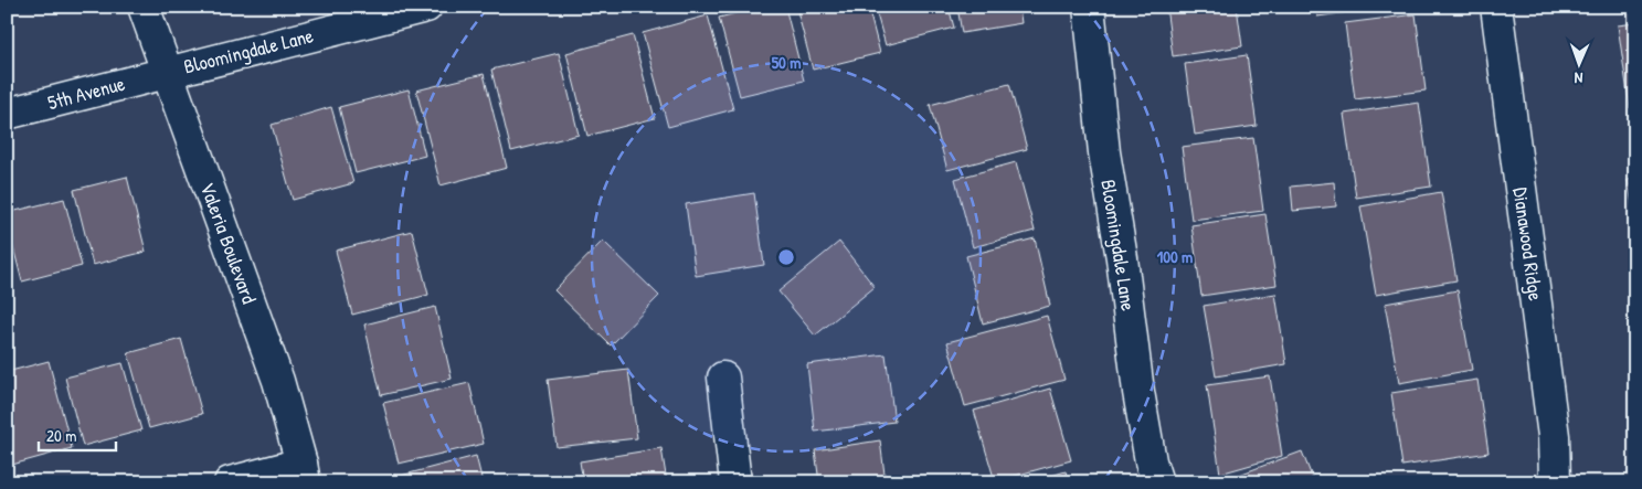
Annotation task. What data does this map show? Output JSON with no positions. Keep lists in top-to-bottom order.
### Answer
{
  "streets": {
    "street": [
      "Bloomingdale Lane",
      "5th Avenue",
      "Valeria Boulevard",
      "Dianawood Ridge"
    ]
  },
  "crossings": [
    ["Bloomingdale Lane", "5th Avenue"],
    ["Bloomingdale Lane", "Valeria Boulevard"],
    ["5th Avenue", "Valeria Boulevard"]
  ],
  "scale_bar": "20 m",
  "north": "bottom",
  "rings": ["50 m", "100 m"]
}
